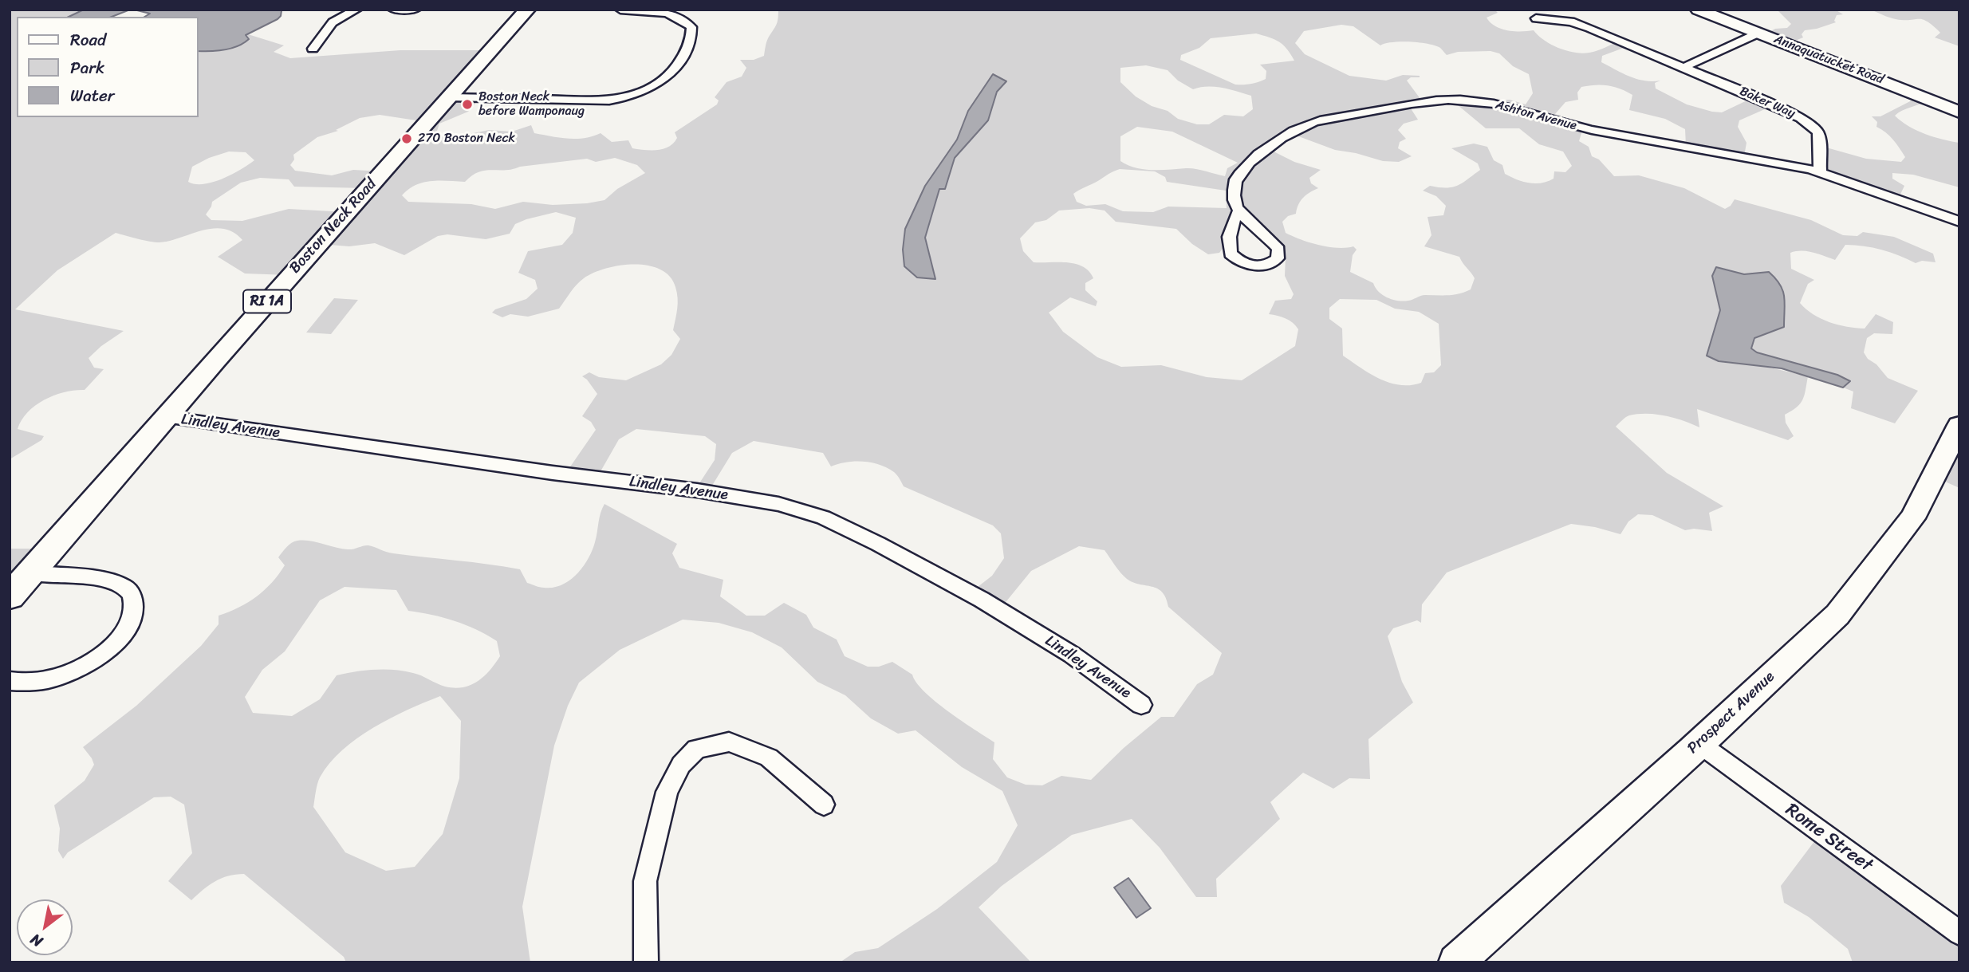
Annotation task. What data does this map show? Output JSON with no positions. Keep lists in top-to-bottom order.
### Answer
{
  "streets": {
    "main road": ["Boston Neck Road", "RI 1A"],
    "street": [
      "Annaquatucket Road",
      "Baker Way",
      "Ashton Avenue",
      "Lindley Avenue",
      "Prospect Avenue",
      "Rome Street"
    ]
  },
  "crossings": [
    ["Baker Way", "Ashton Avenue"],
    ["Boston Neck Road", "Lindley Avenue"],
    ["Prospect Avenue", "Rome Street"]
  ],
  "places": ["Boston Neck before Wamponaug", "270 Boston Neck"],
  "legend": ["Road", "Park", "Water"],
  "north": "bottom left"
}
